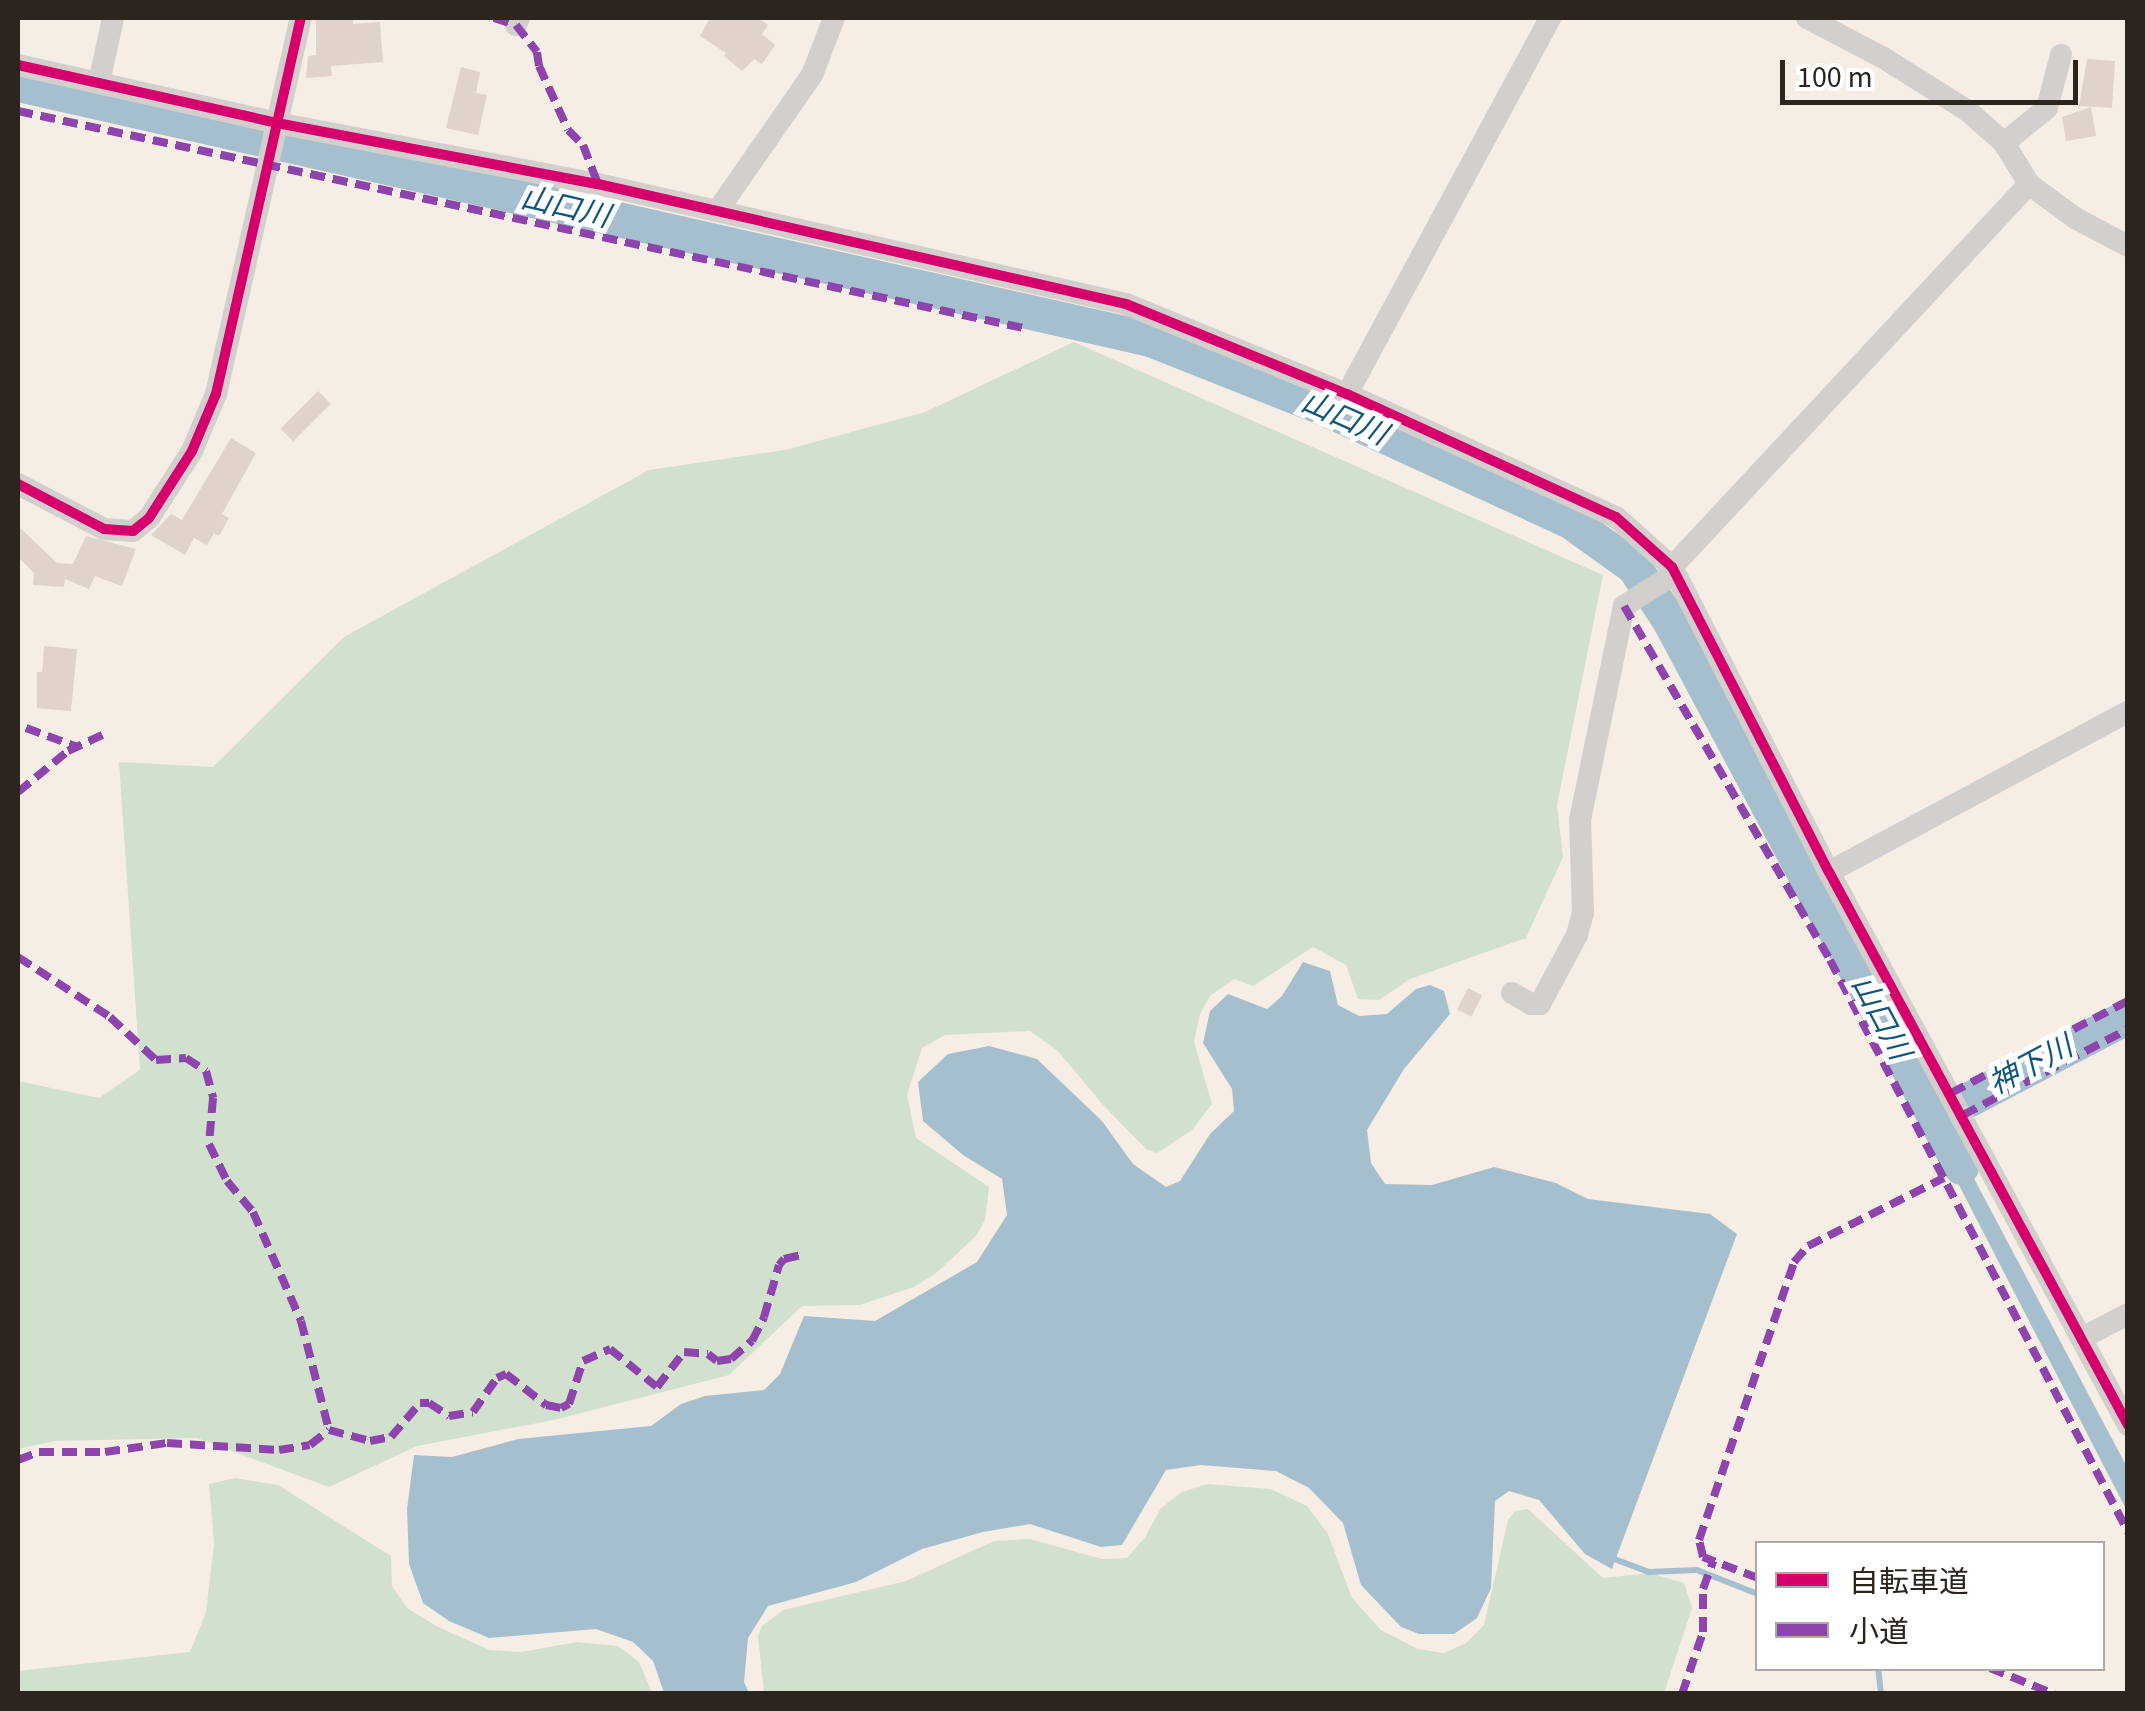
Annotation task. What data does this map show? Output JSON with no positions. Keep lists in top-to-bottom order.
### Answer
{
  "water": ["山口川", "神下川"],
  "legend": ["自転車道", "小道"],
  "scale_bar": "100 m"
}
